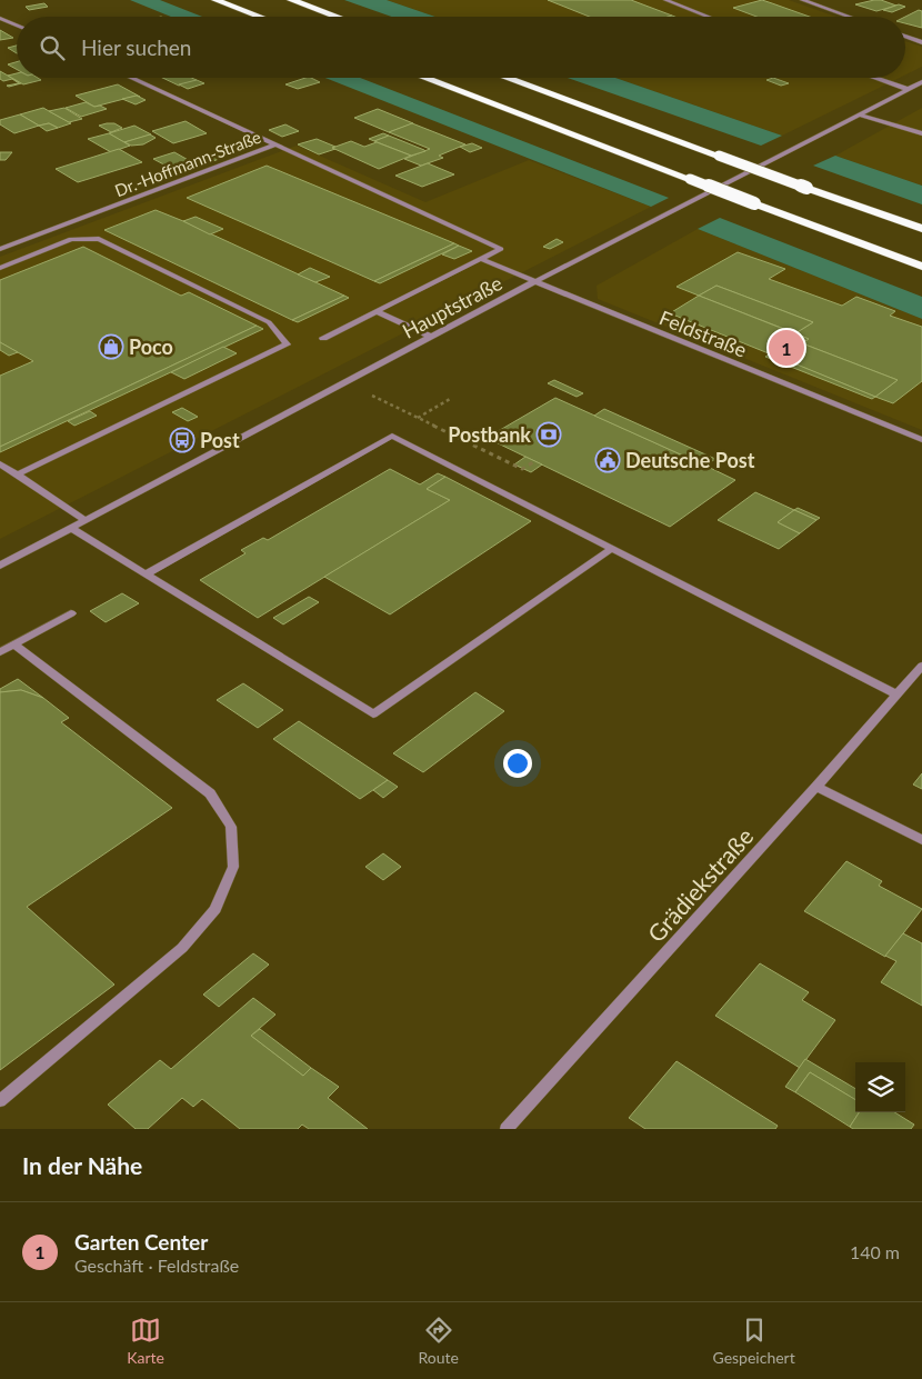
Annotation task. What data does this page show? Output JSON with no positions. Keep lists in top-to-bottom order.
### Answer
{
  "streets": {
    "street": [
      "Dr.-Hoffmann-Straße",
      "Hauptstraße",
      "Feldstraße",
      "Grädiekstraße"
    ]
  },
  "crossings": [
    ["Hauptstraße", "Feldstraße"]
  ],
  "places": {
    "shop": ["Poco"],
    "bank": ["Postbank"],
    "bus stop": ["Post"],
    "public building": ["Deutsche Post"]
  },
  "page": {
    "search": "Hier suchen",
    "pins": "1",
    "heading": "In der Nähe",
    "list": [
      {
        "mark": "1",
        "name": "Garten Center",
        "note": "Geschäft · Feldstraße",
        "value": "140 m"
      }
    ],
    "nav": ["Karte", "Route", "Gespeichert"]
  }
}
